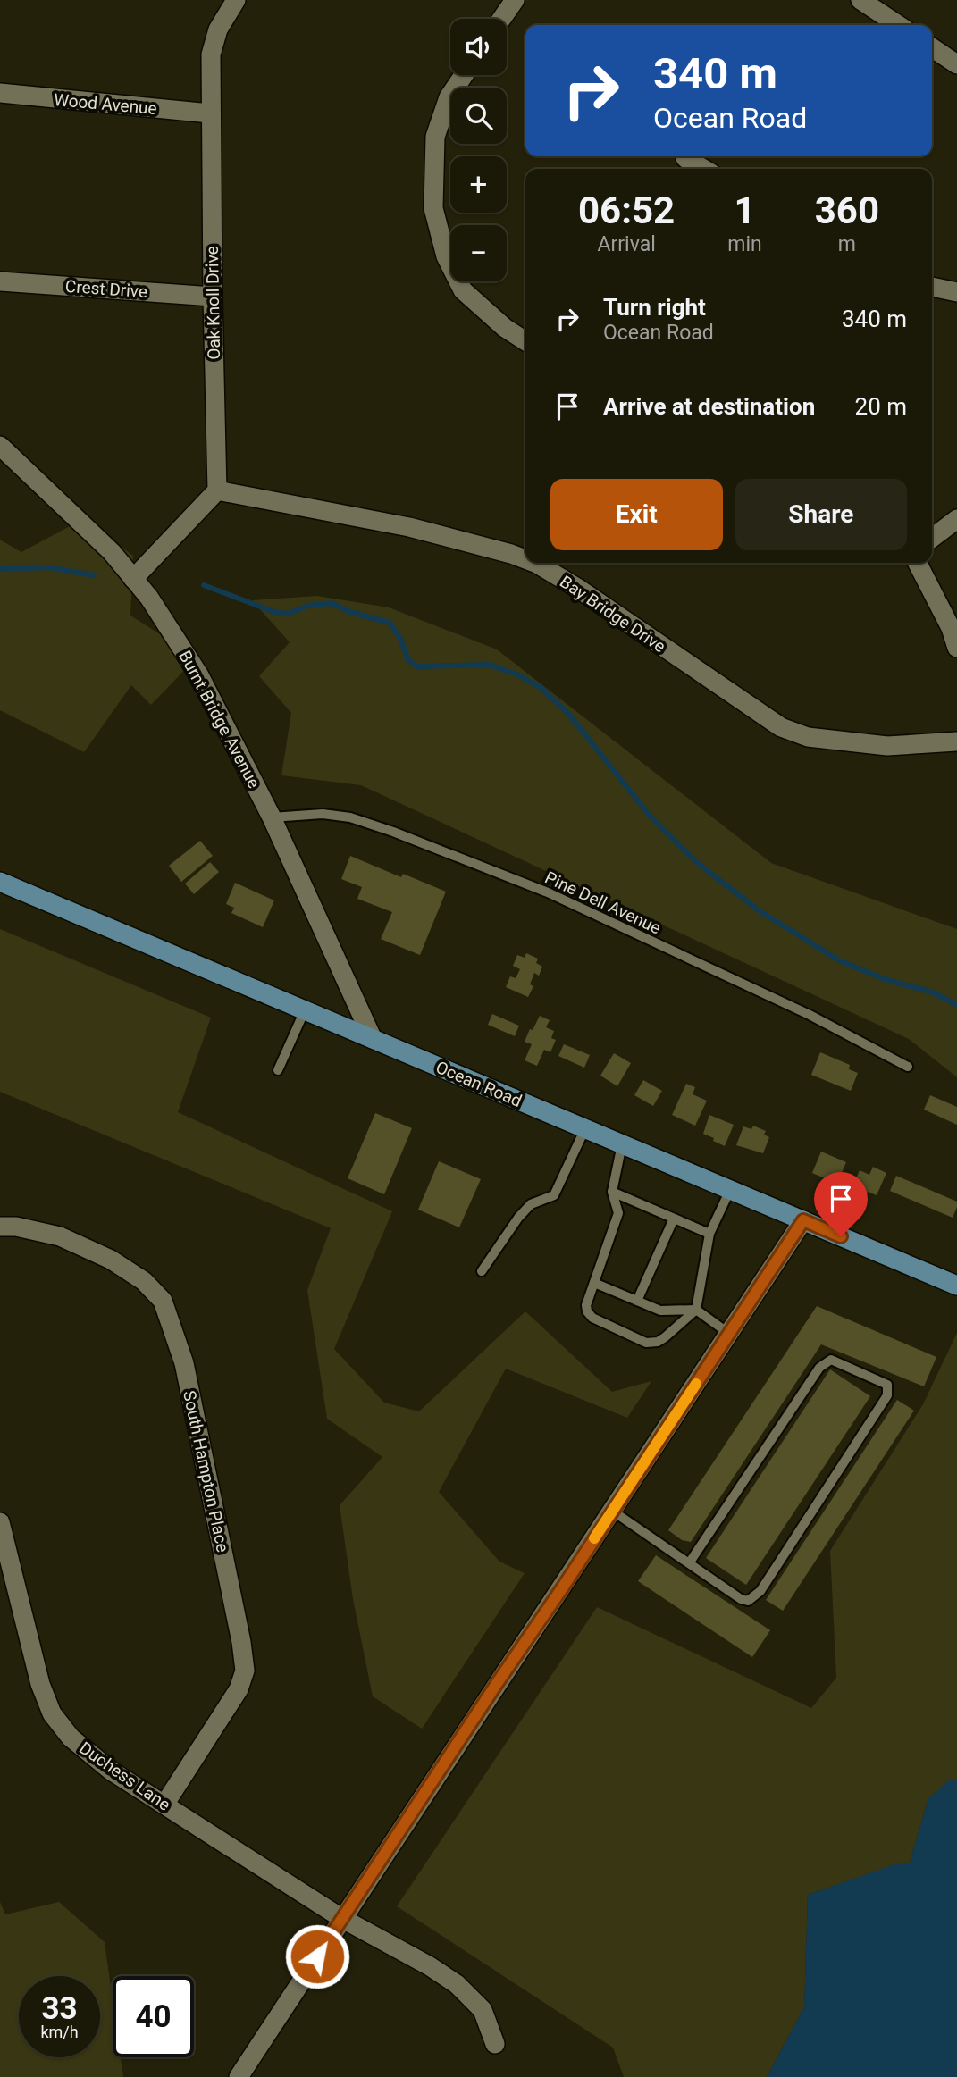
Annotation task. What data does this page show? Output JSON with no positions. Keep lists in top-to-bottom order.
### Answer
{
  "streets": {
    "main road": ["Ocean Road"],
    "street": [
      "Wood Avenue",
      "Crest Drive",
      "Oak Knoll Drive",
      "Bay Bridge Drive",
      "Burnt Bridge Avenue",
      "South Hampton Place",
      "Duchess Lane"
    ],
    "lane": ["Pine Dell Avenue"]
  },
  "crossings": [
    ["Wood Avenue", "Oak Knoll Drive"],
    ["Crest Drive", "Oak Knoll Drive"],
    ["Oak Knoll Drive", "Bay Bridge Drive"],
    ["Burnt Bridge Avenue", "Pine Dell Avenue"],
    ["Burnt Bridge Avenue", "Ocean Road"],
    ["South Hampton Place", "Duchess Lane"]
  ],
  "page": {
    "map_buttons": ["+", "−"],
    "turn": ["340 m", "Ocean Road"],
    "eta": [
      "06:52",
      "Arrival",
      "1",
      "min",
      "360",
      "m"
    ],
    "list": [
      {
        "name": "Turn right",
        "note": "Ocean Road",
        "value": "340 m"
      },
      {
        "name": "Arrive at destination",
        "value": "20 m"
      }
    ],
    "buttons": ["Exit", "Share"],
    "speed": "33 km/h",
    "limit": "40"
  }
}
